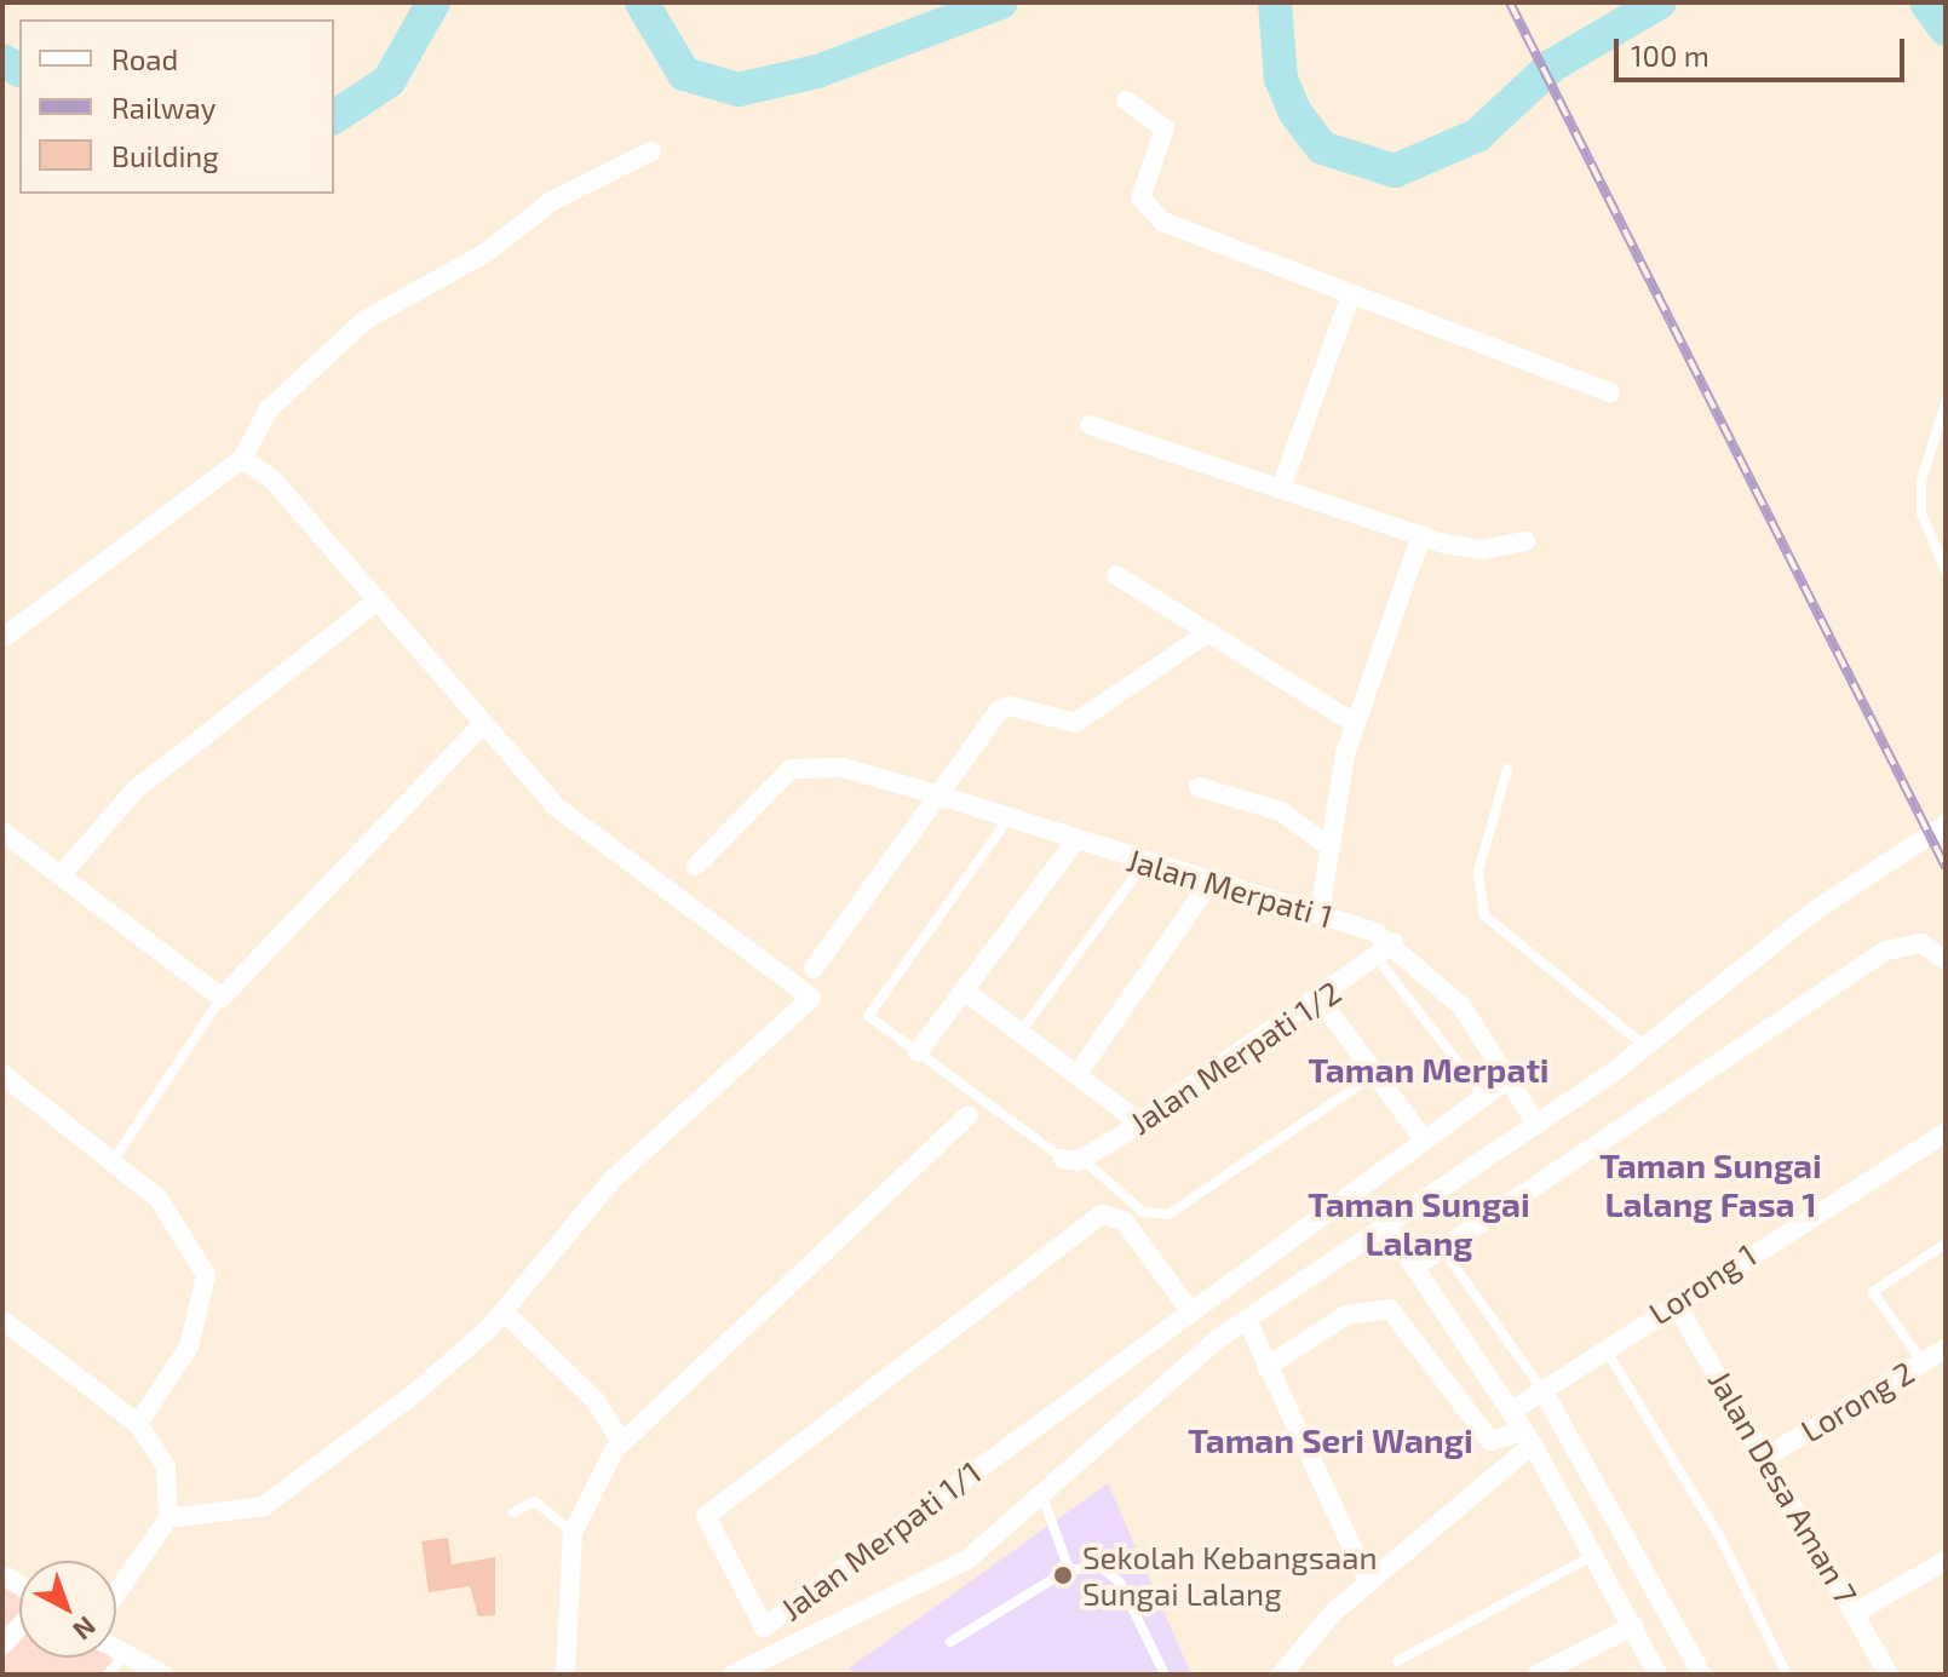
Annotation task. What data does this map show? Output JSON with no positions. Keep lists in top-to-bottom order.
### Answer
{
  "streets": {
    "street": [
      "Jalan Merpati 1",
      "Jalan Merpati 1/2",
      "Lorong 1",
      "Lorong 2",
      "Jalan Desa Aman 7",
      "Jalan Merpati 1/1"
    ]
  },
  "crossings": [
    ["Jalan Merpati 1", "Jalan Merpati 1/2"],
    ["Jalan Merpati 1", "Jalan Merpati 1/1"],
    ["Lorong 1", "Jalan Desa Aman 7"],
    ["Lorong 2", "Jalan Desa Aman 7"]
  ],
  "districts": [
    "Taman Merpati",
    "Taman Sungai Lalang Fasa 1",
    "Taman Sungai Lalang",
    "Taman Seri Wangi"
  ],
  "places": ["Sekolah Kebangsaan Sungai Lalang"],
  "legend": ["Road", "Railway", "Building"],
  "scale_bar": "100 m",
  "north": "bottom right"
}
